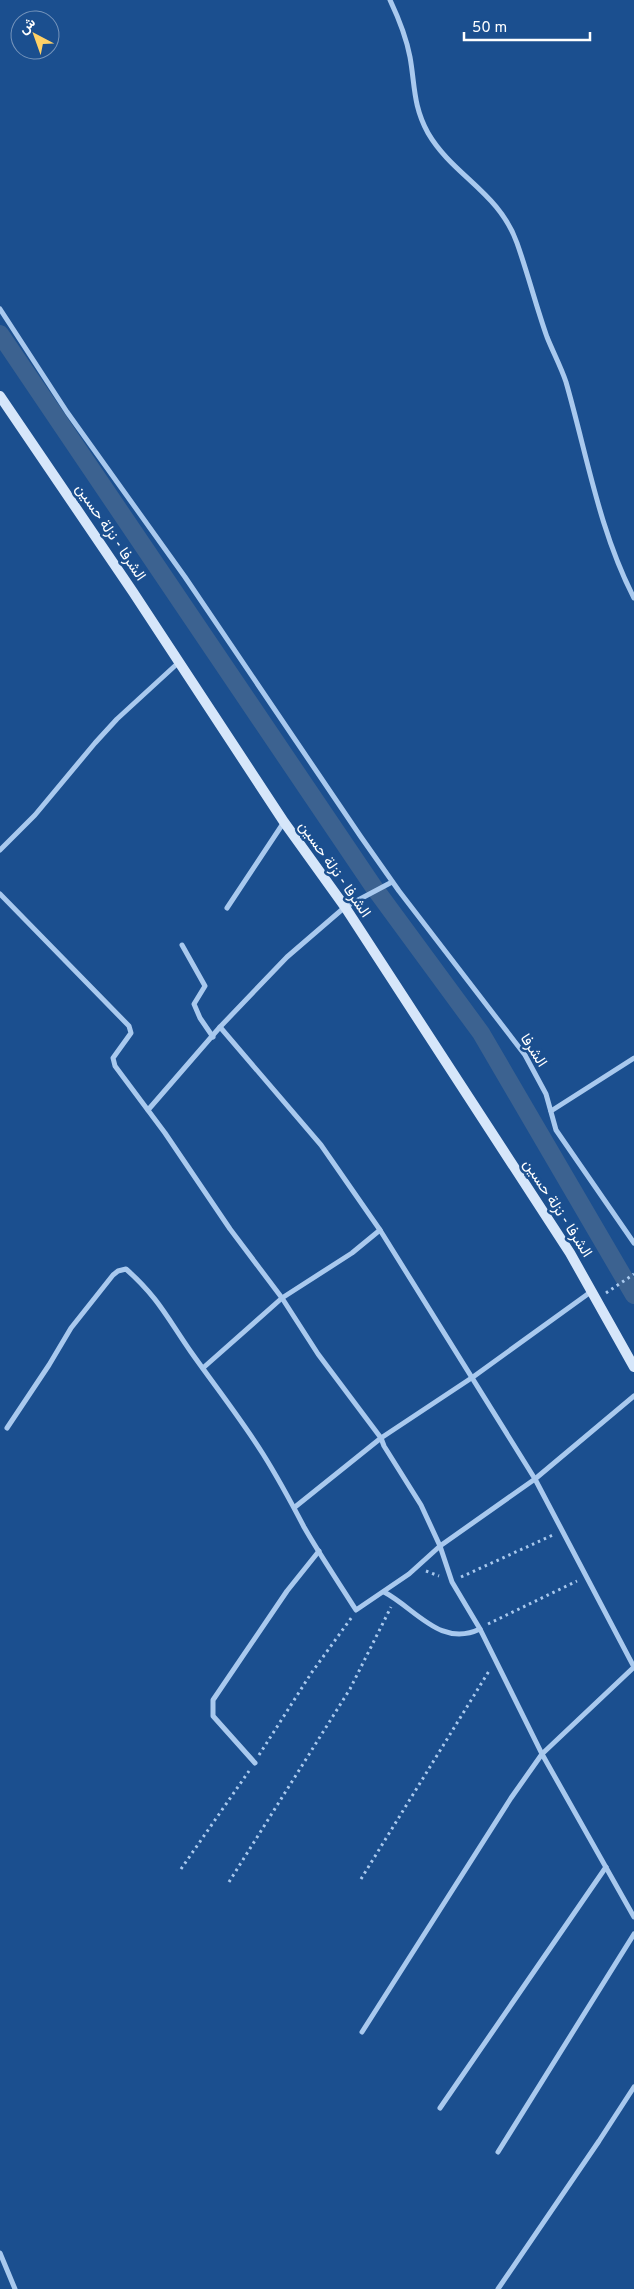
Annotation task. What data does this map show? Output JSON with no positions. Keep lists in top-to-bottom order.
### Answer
{
  "streets": {
    "street": ["الشرفا - نزلة حسين", "الشرفا"]
  },
  "scale_bar": "50 m",
  "north": "top left"
}
